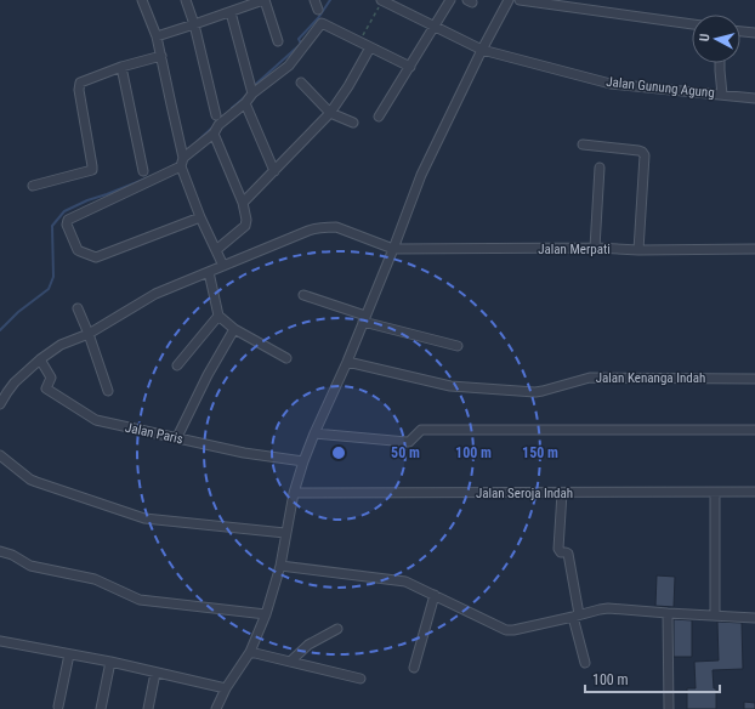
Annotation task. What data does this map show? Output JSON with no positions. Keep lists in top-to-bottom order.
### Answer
{
  "streets": {
    "street": [
      "Jalan Gunung Agung",
      "Jalan Merpati",
      "Jalan Kenanga Indah",
      "Jalan Paris",
      "Jalan Seroja Indah"
    ]
  },
  "scale_bar": "100 m",
  "north": "left",
  "rings": ["50 m", "100 m", "150 m"]
}
